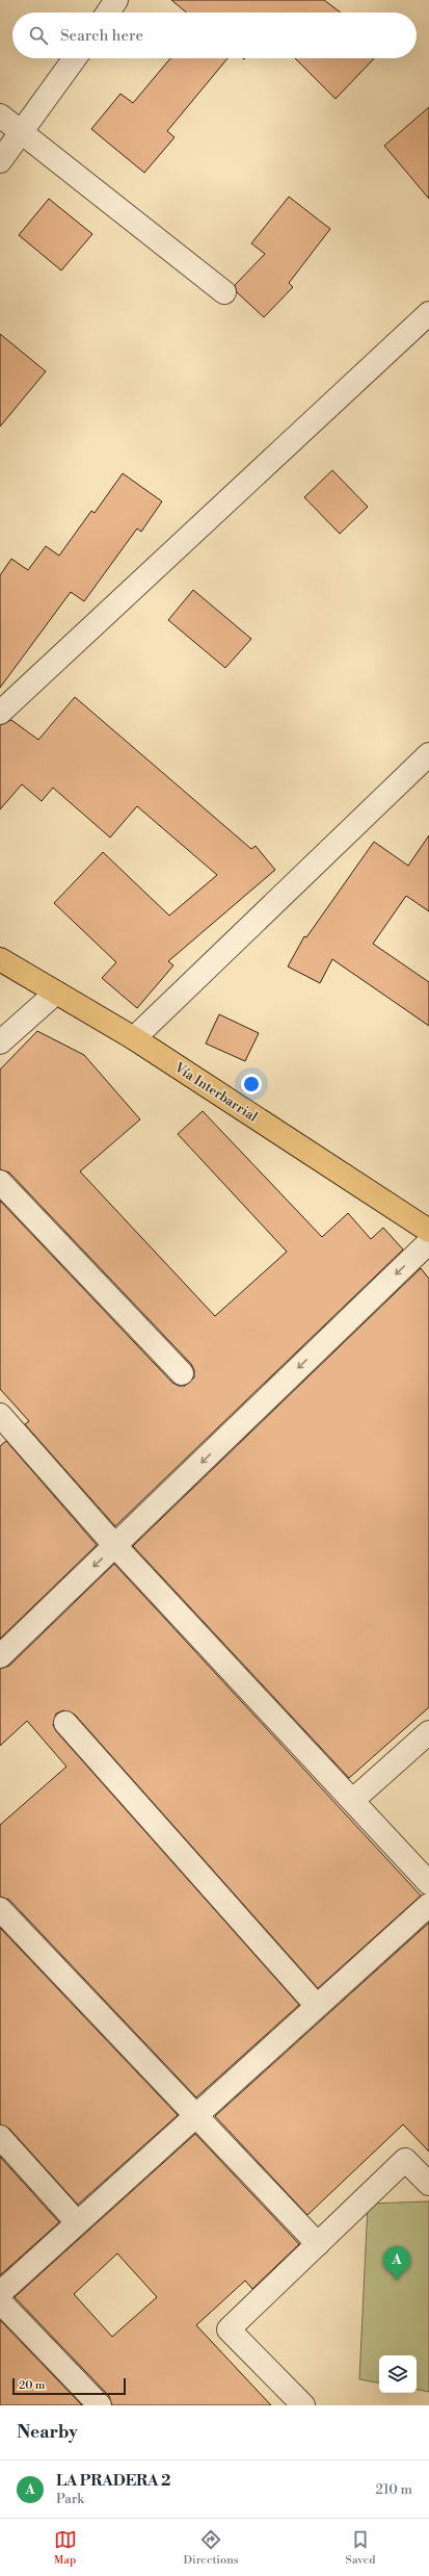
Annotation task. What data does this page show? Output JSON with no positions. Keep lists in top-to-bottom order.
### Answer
{
  "streets": {
    "main road": ["Vía Interbarrial"]
  },
  "scale_bar": "20 m",
  "page": {
    "search": "Search here",
    "pins": "A",
    "scale": "20 m",
    "heading": "Nearby",
    "list": [
      {
        "mark": "A",
        "name": "LA PRADERA 2",
        "note": "Park",
        "value": "210 m"
      }
    ],
    "nav": ["Map", "Directions", "Saved"]
  }
}
